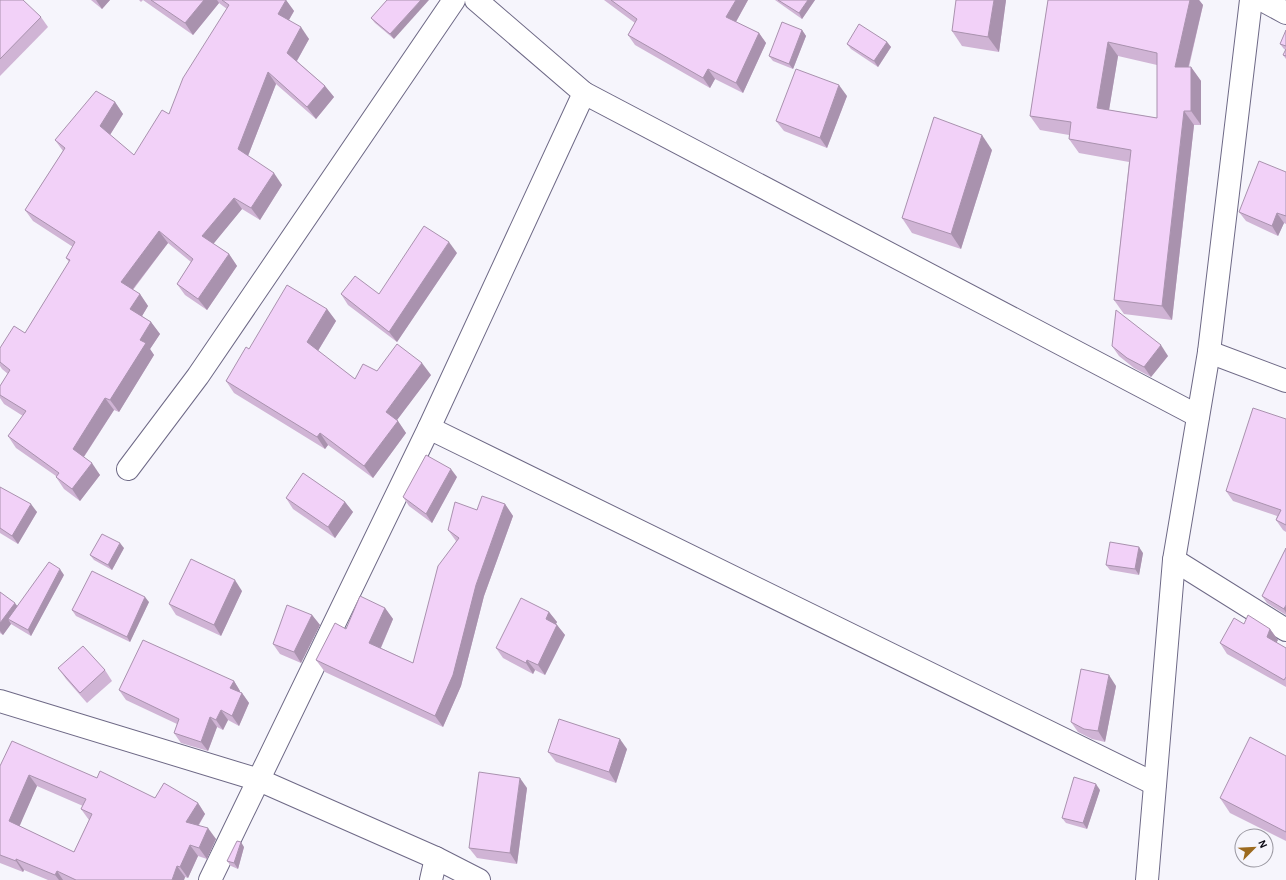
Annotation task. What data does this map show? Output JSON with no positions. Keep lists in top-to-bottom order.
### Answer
{
  "north": "top right"
}
